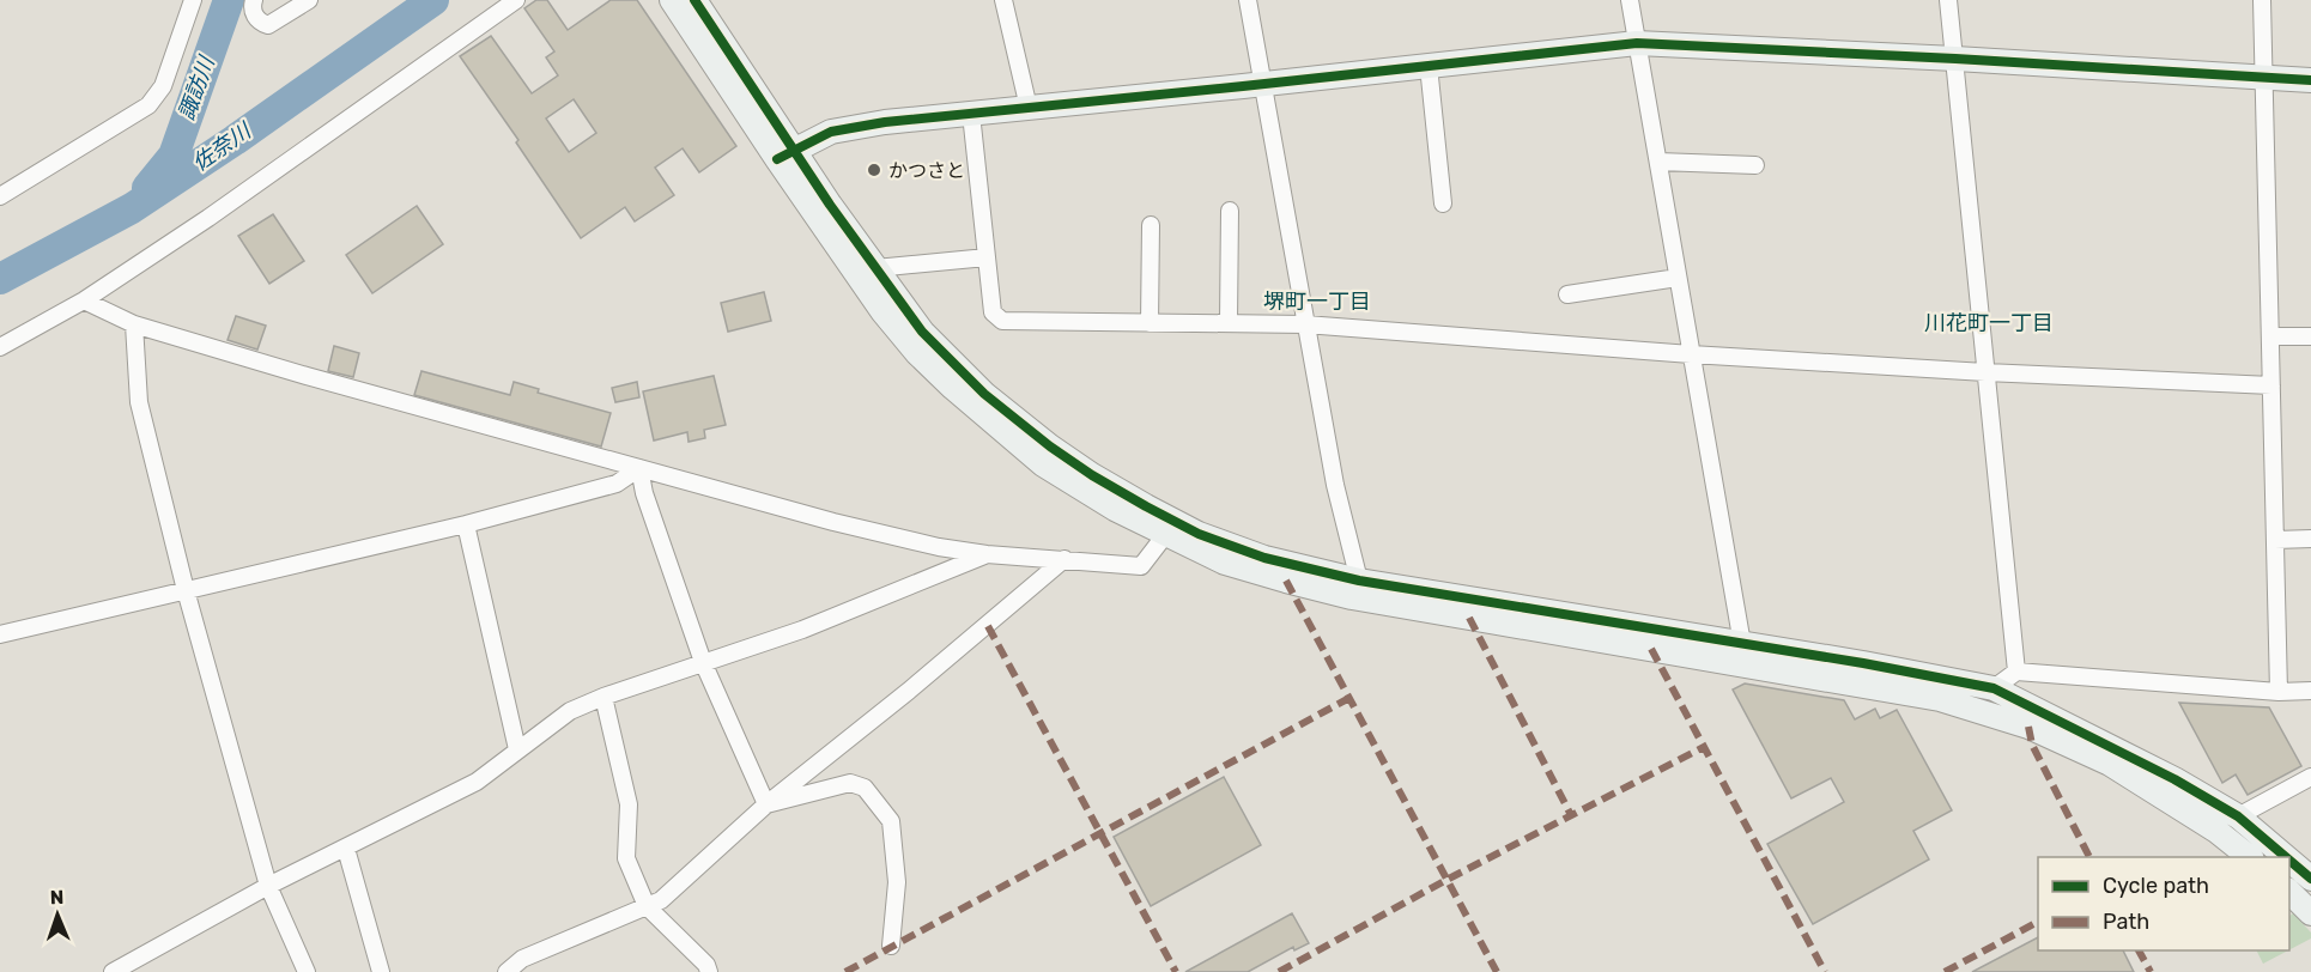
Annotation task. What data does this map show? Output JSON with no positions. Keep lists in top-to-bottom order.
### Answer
{
  "districts": ["堺町一丁目", "川花町一丁目"],
  "water": ["諏訪川", "佐奈川"],
  "places": ["かつさと"],
  "legend": ["Cycle path", "Path"],
  "north": "top"
}
